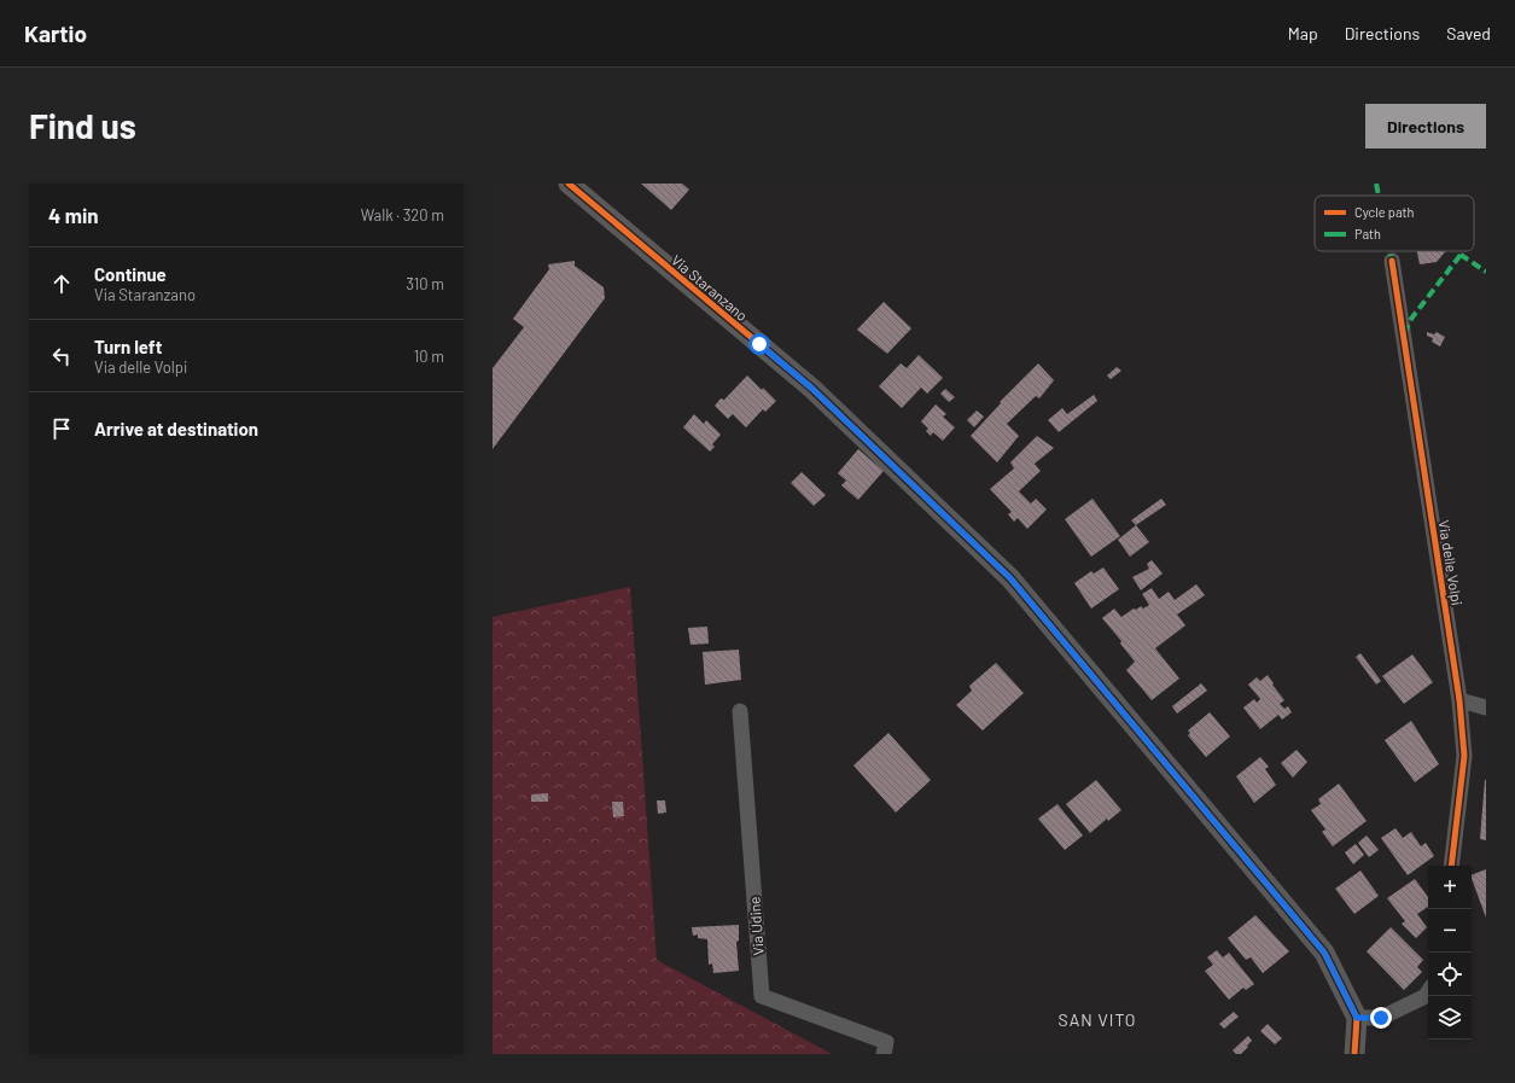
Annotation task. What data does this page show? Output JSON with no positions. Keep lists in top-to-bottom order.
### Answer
{
  "streets": {
    "street": ["Via Staranzano", "Via delle Volpi", "Via Udine"]
  },
  "districts": ["SAN VITO"],
  "legend": ["Cycle path", "Path"],
  "page": {
    "header": "Kartio",
    "nav": ["Map", "Directions", "Saved"],
    "buttons": "Directions",
    "title": "Find us",
    "heading": ["4 min", "Walk · 320 m"],
    "list": [
      ["Continue", "Via Staranzano", "310 m"],
      ["Turn left", "Via delle Volpi", "10 m"],
      "Arrive at destination"
    ],
    "map_buttons": ["+", "−"]
  }
}
